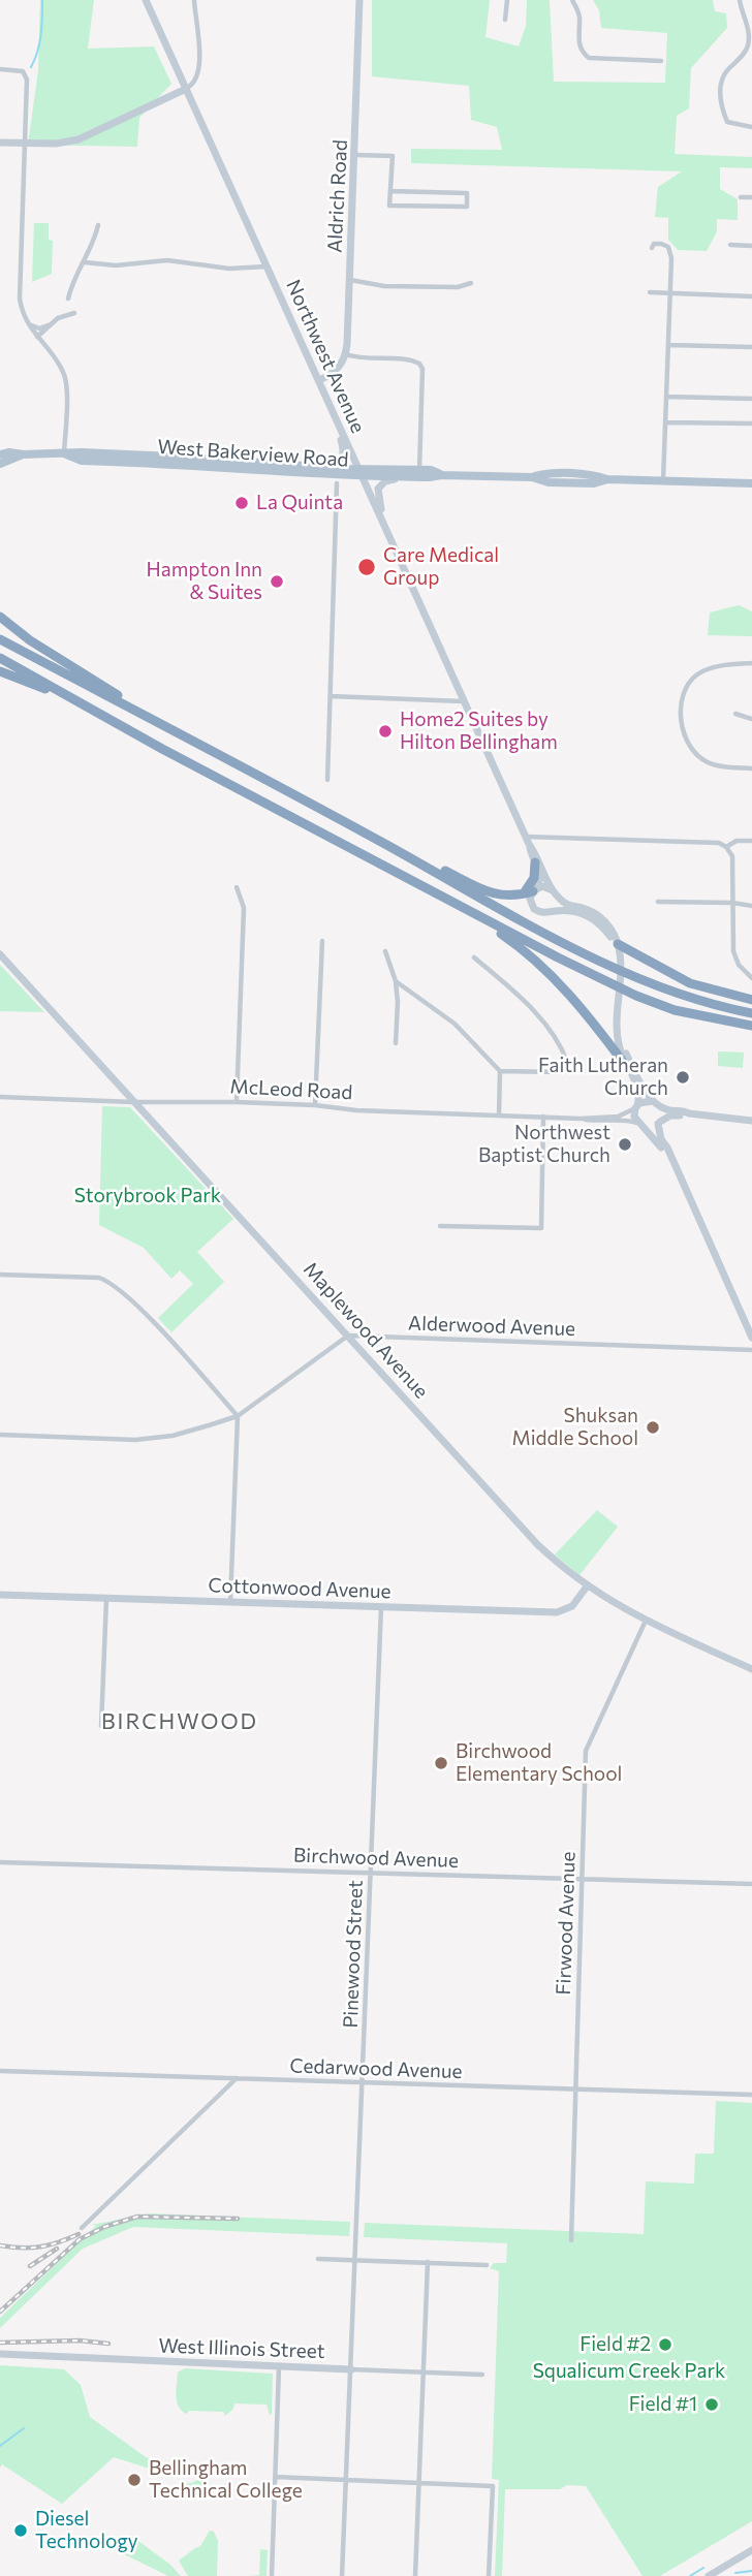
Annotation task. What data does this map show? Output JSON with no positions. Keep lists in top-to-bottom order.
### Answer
{
  "streets": {
    "main road": ["West Bakerview Road"],
    "street": [
      "Aldrich Road",
      "Northwest Avenue",
      "McLeod Road",
      "Alderwood Avenue",
      "Maplewood Avenue",
      "Cottonwood Avenue",
      "Birchwood Avenue",
      "Firwood Avenue",
      "Pinewood Street",
      "Cedarwood Avenue",
      "West Illinois Street"
    ]
  },
  "crossings": [
    ["Northwest Avenue", "West Bakerview Road"],
    ["McLeod Road", "Maplewood Avenue"],
    ["Alderwood Avenue", "Maplewood Avenue"],
    ["Maplewood Avenue", "Cottonwood Avenue"],
    ["Maplewood Avenue", "Firwood Avenue"],
    ["Cottonwood Avenue", "Pinewood Street"],
    ["Birchwood Avenue", "Firwood Avenue"],
    ["Birchwood Avenue", "Pinewood Street"],
    ["Firwood Avenue", "Cedarwood Avenue"],
    ["Pinewood Street", "Cedarwood Avenue"],
    ["Pinewood Street", "West Illinois Street"]
  ],
  "districts": ["BIRCHWOOD"],
  "parks": ["Storybrook Park", "Squalicum Creek Park"],
  "places": [
    "La Quinta",
    "Care Medical Group",
    "Hampton Inn & Suites",
    "Home2 Suites by Hilton Bellingham",
    "Faith Lutheran Church",
    "Northwest Baptist Church",
    "Shuksan Middle School",
    "Birchwood Elementary School",
    "Field #2",
    "Field #1",
    "Bellingham Technical College",
    "Diesel Technology"
  ]
}
